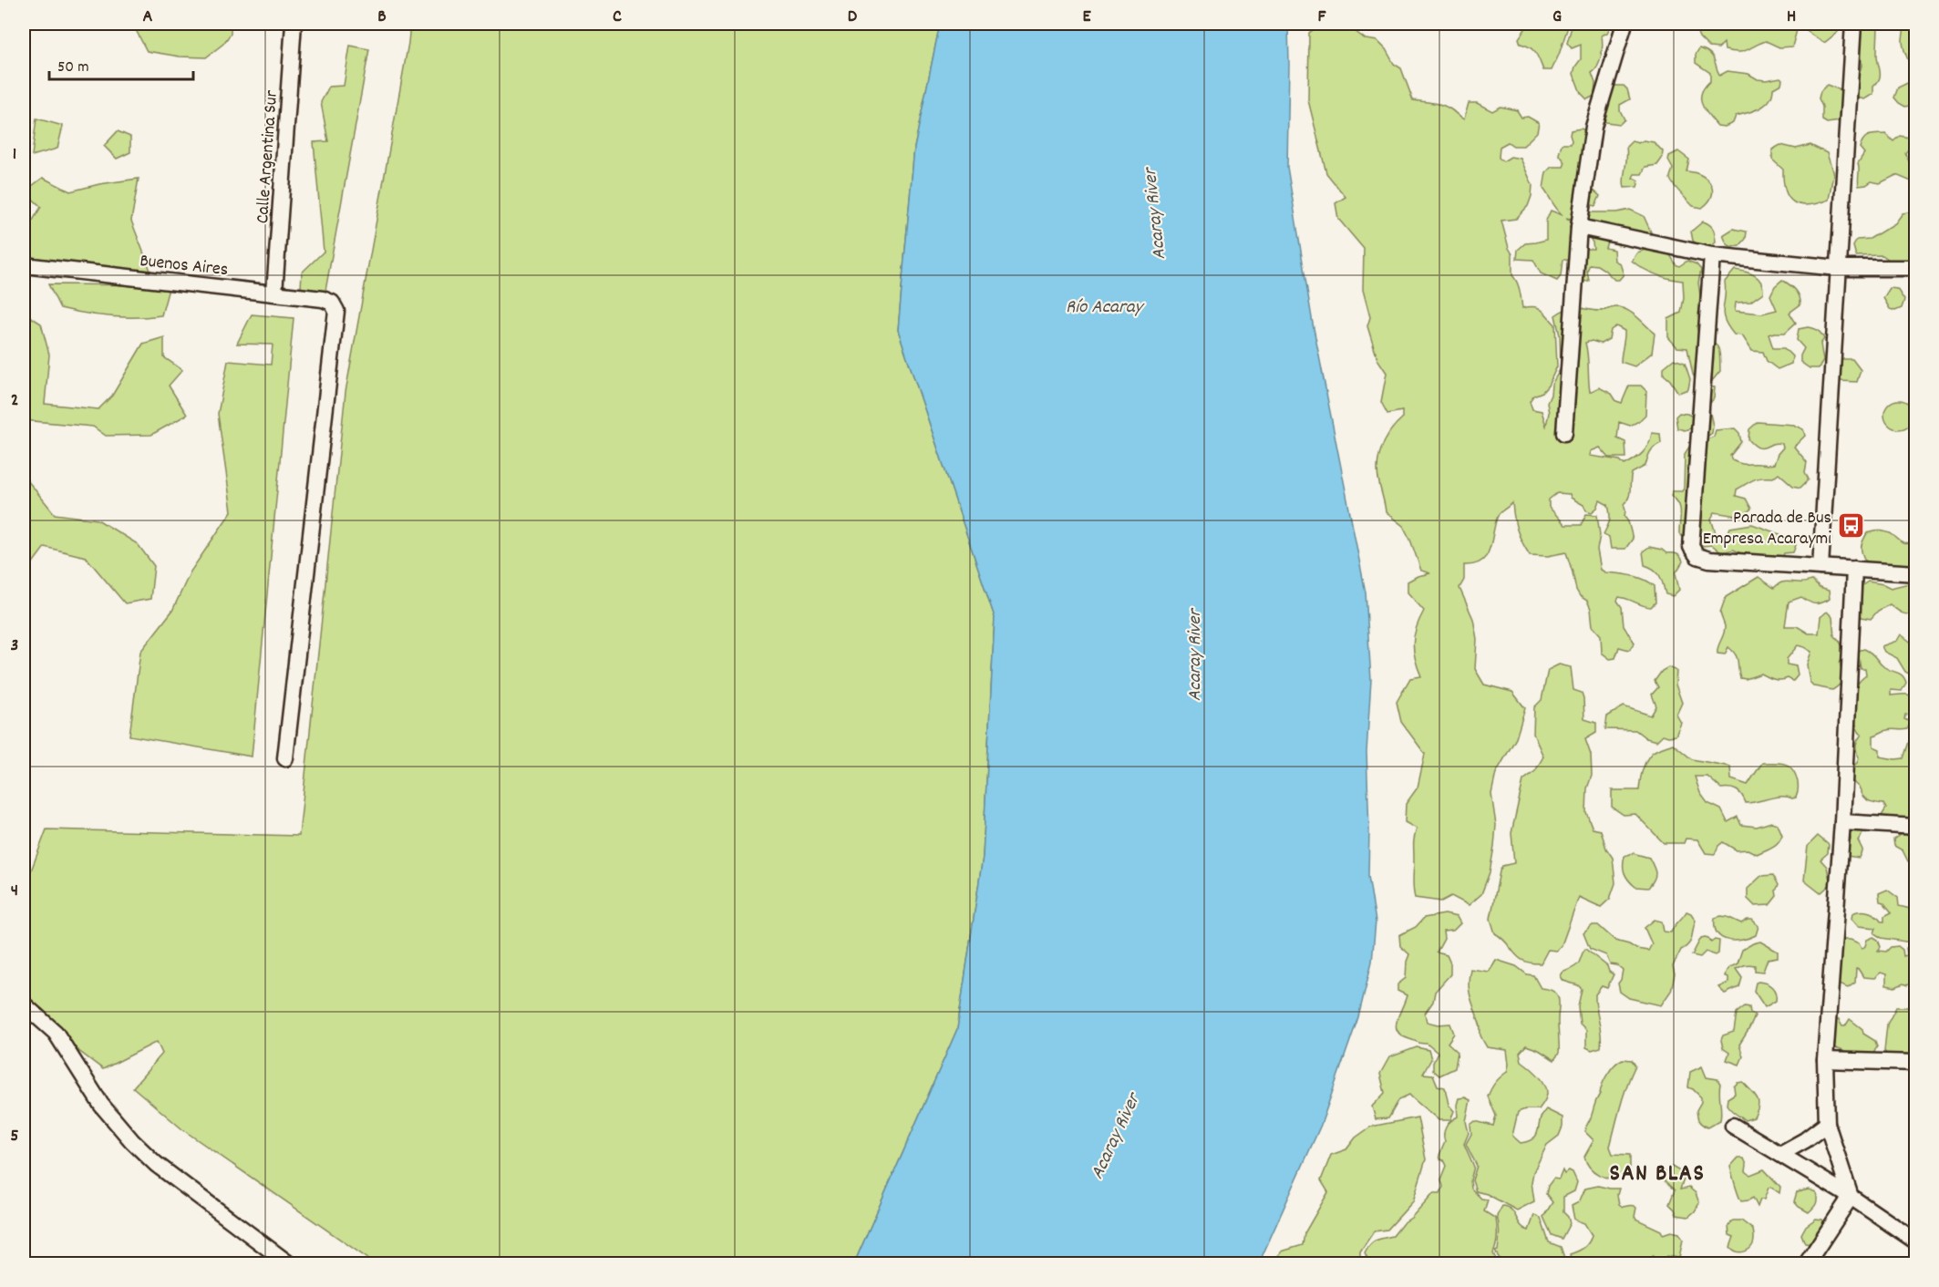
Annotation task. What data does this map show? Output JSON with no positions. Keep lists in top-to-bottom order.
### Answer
{
  "streets": {
    "street": ["Calle Argentina Sur", "Buenos Aires"]
  },
  "crossings": [
    ["Calle Argentina Sur", "Buenos Aires"]
  ],
  "districts": ["SAN BLAS"],
  "water": ["Acaray River", "Río Acaray"],
  "places": {
    "bus stop": ["Parada de Bus Empresa Acaraymi"]
  },
  "scale_bar": "50 m",
  "grid": {
    "columns": [
      "A",
      "B",
      "C",
      "D",
      "E",
      "F",
      "G",
      "H"
    ],
    "rows": [
      "1",
      "2",
      "3",
      "4",
      "5"
    ]
  }
}
